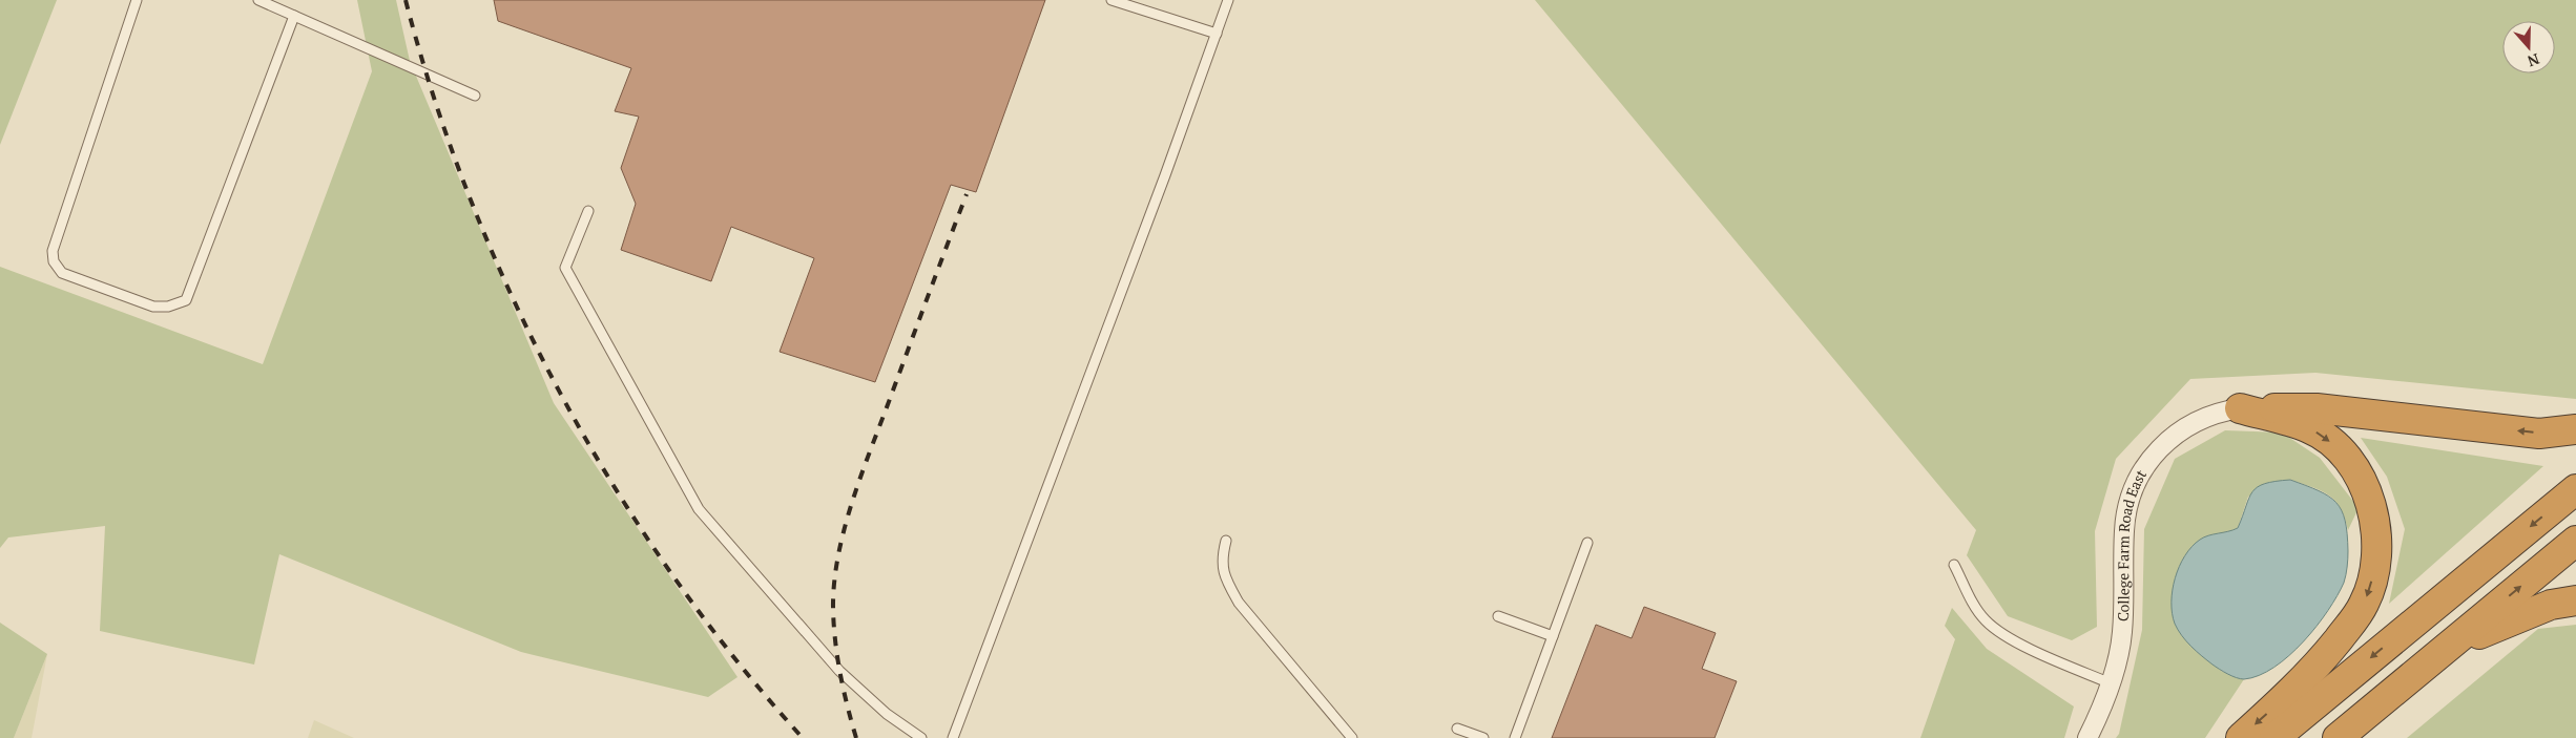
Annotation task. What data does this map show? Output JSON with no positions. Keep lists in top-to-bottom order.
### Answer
{
  "streets": {
    "street": ["College Farm Road East"]
  },
  "north": "bottom"
}
